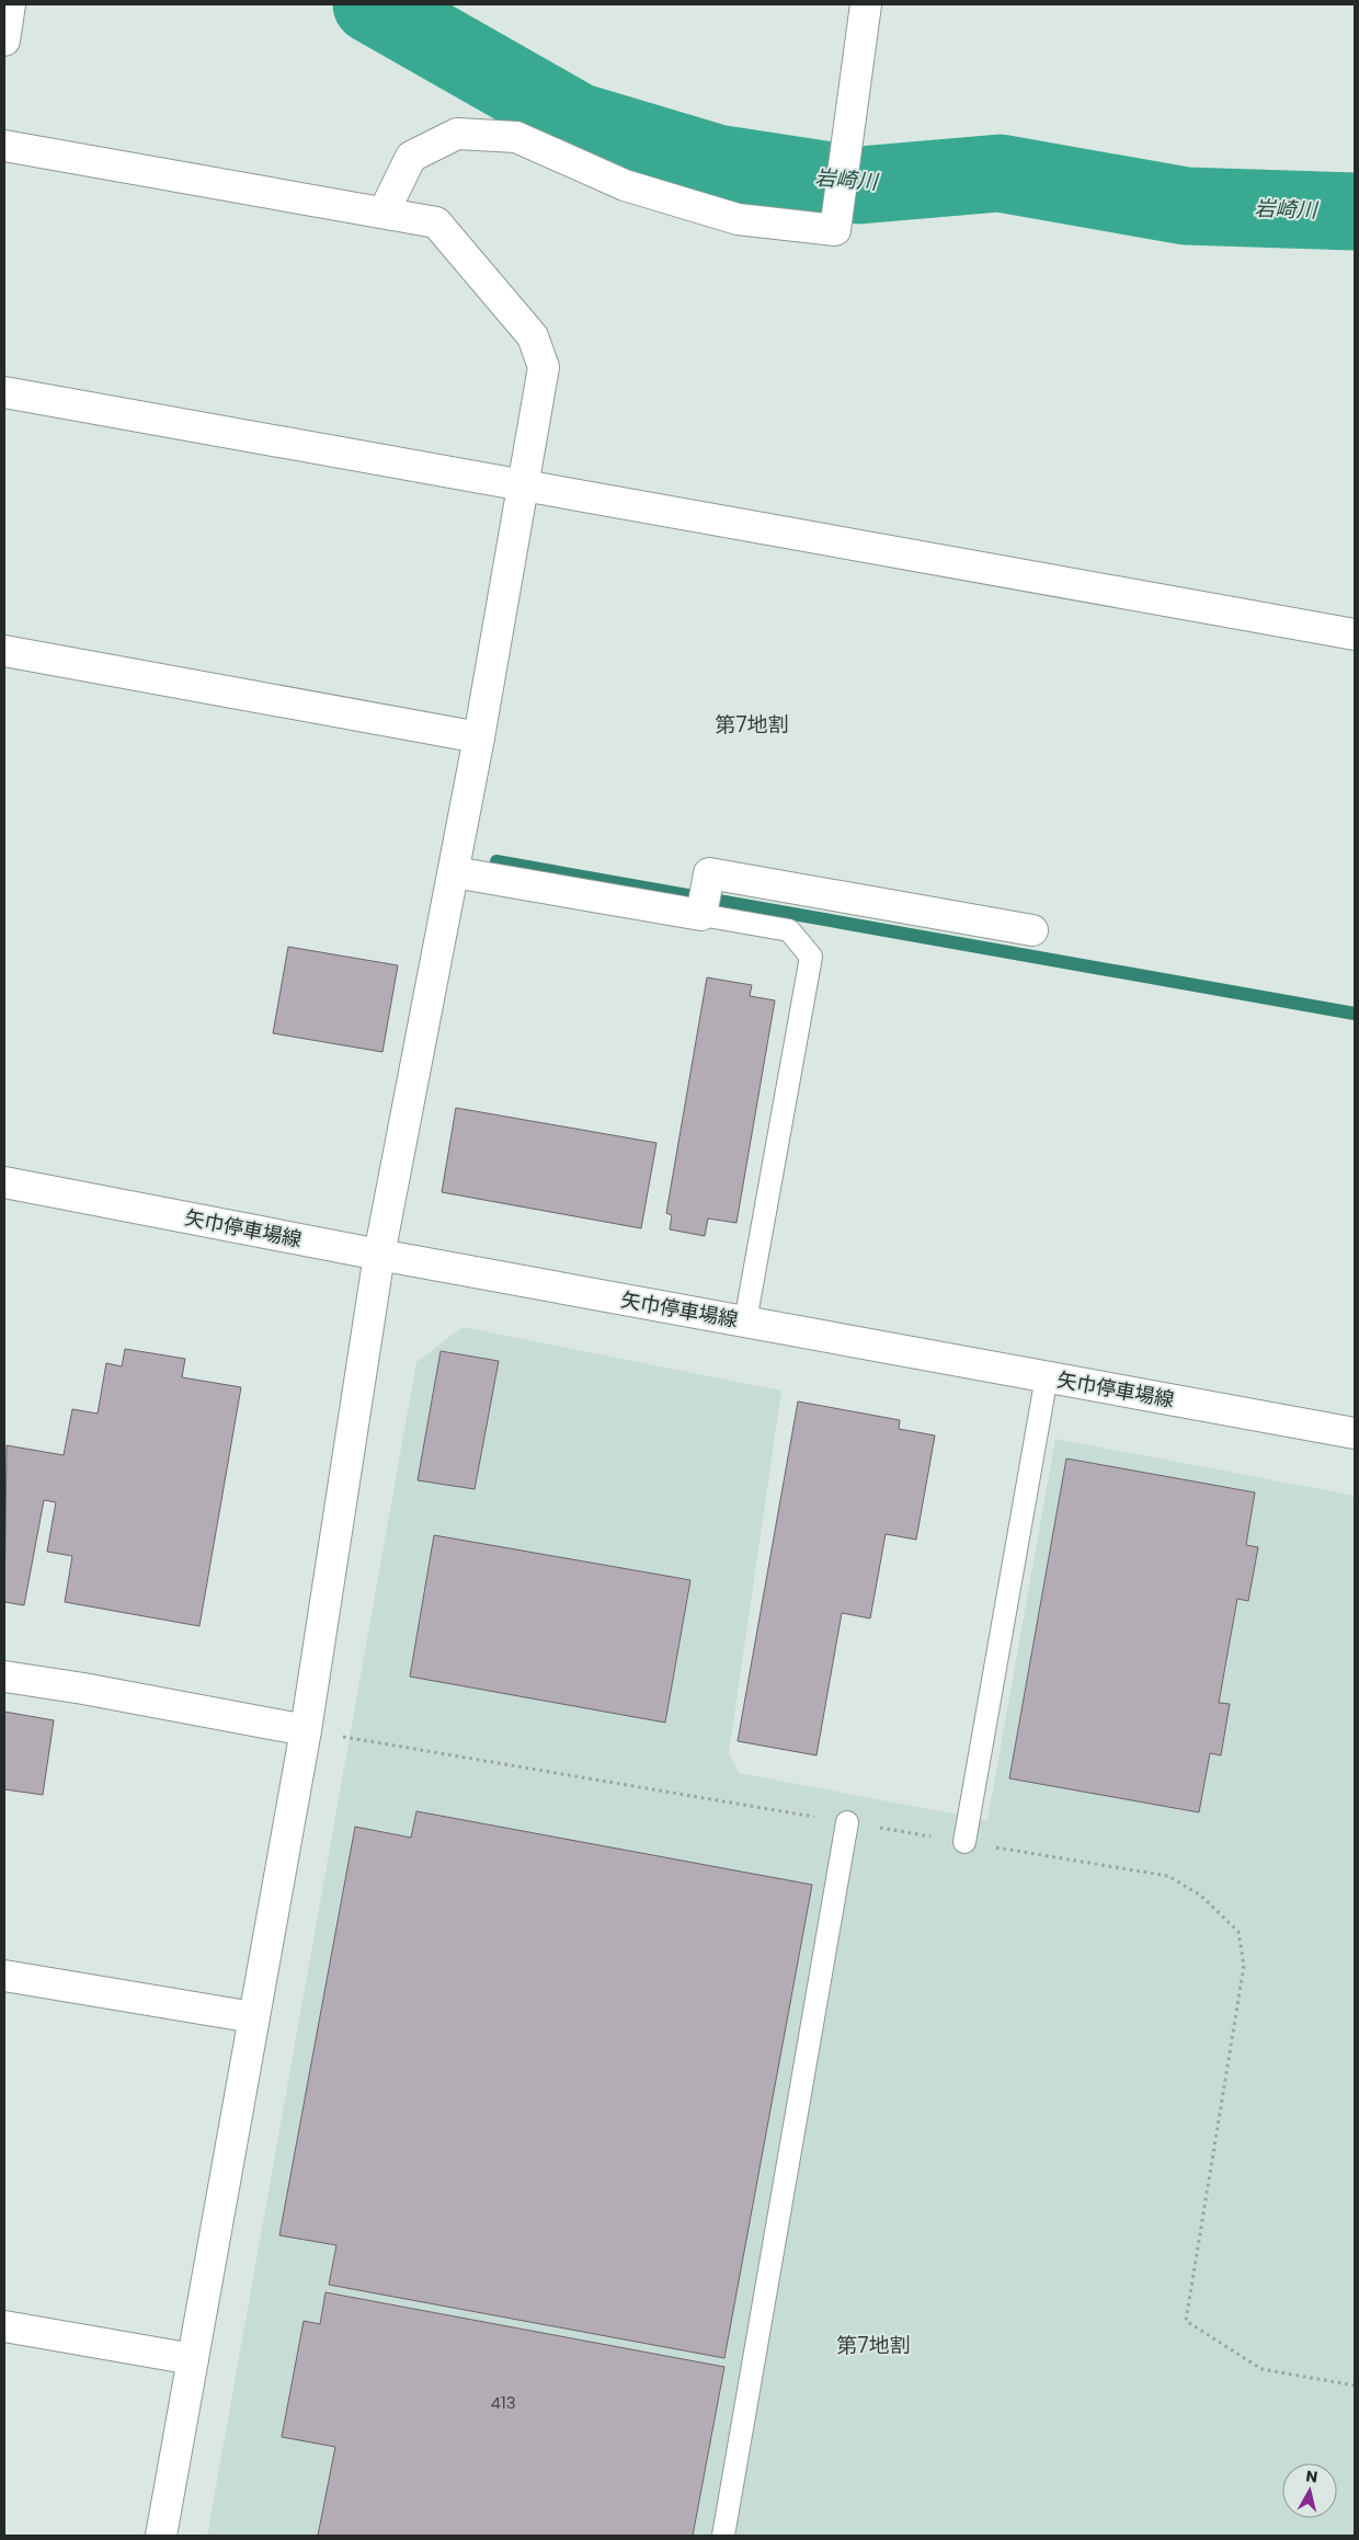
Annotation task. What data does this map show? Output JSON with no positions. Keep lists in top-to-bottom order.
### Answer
{
  "streets": {
    "street": ["矢巾停車場線"]
  },
  "districts": ["第7地割", "第7地割"],
  "water": ["岩崎川"],
  "house_numbers": ["413"],
  "north": "top"
}
